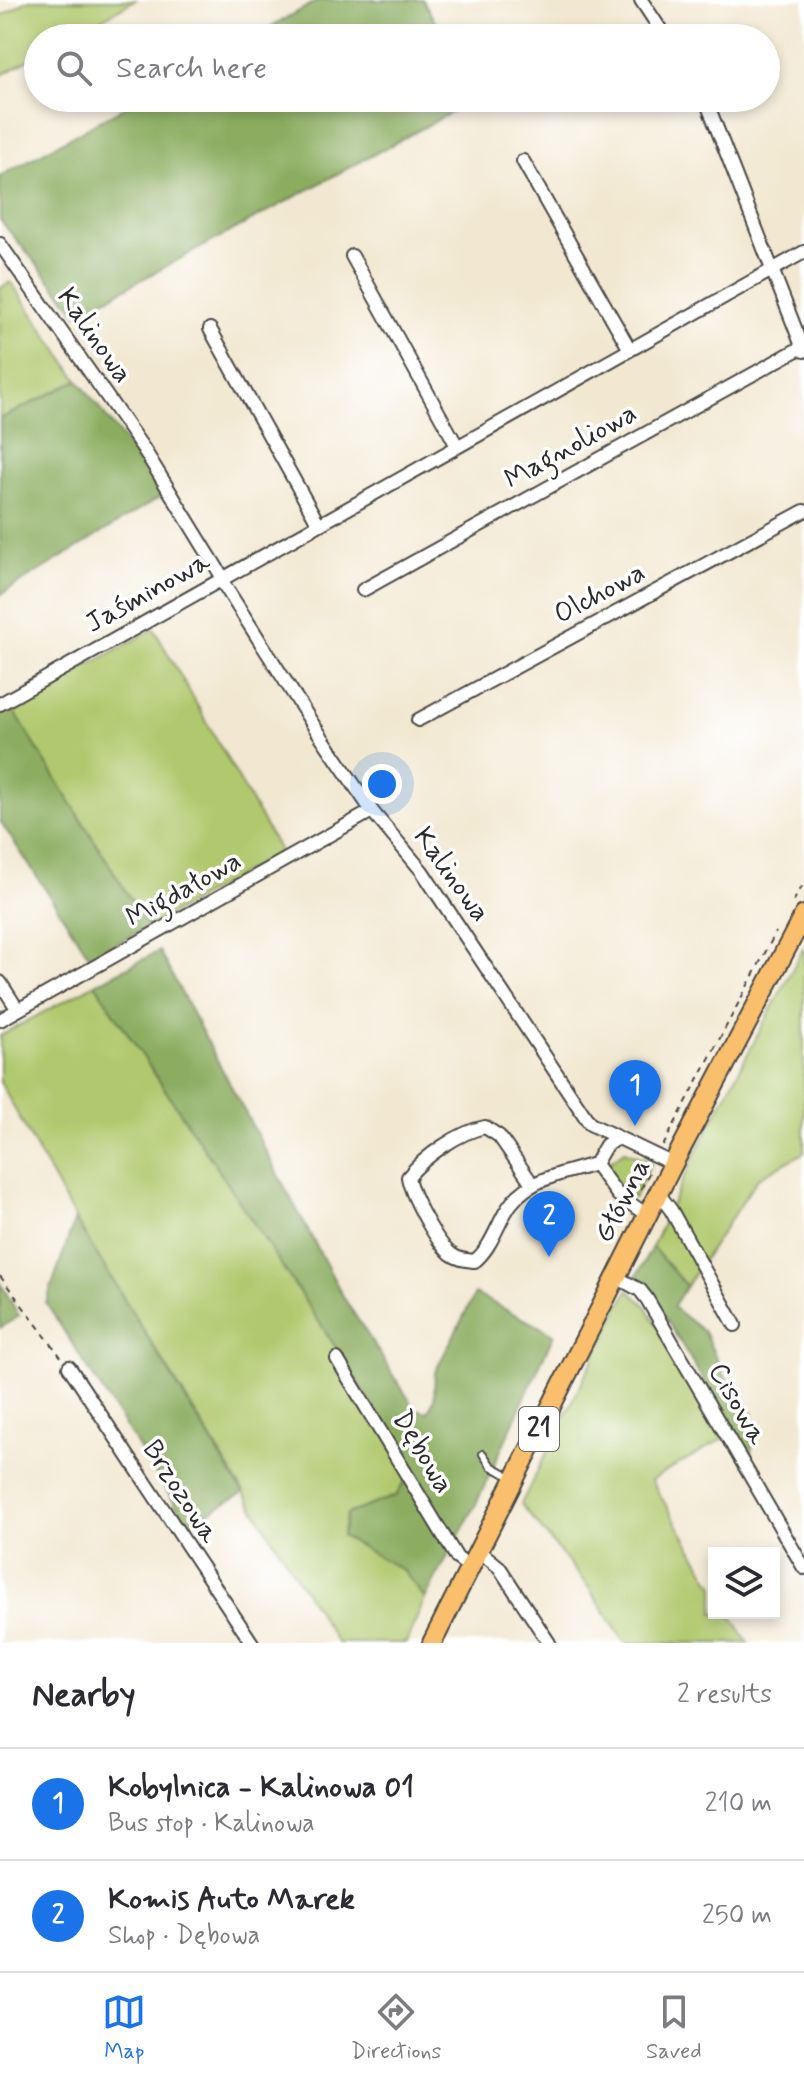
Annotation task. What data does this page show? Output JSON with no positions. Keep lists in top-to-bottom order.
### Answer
{
  "streets": {
    "main road": ["Główna", "21"],
    "street": [
      "Kalinowa",
      "Magnoliowa",
      "Jaśminowa",
      "Olchowa",
      "Migdałowa",
      "Cisowa",
      "Dębowa",
      "Brzozowa"
    ]
  },
  "crossings": [
    ["Kalinowa", "Jaśminowa"],
    ["Kalinowa", "Migdałowa"],
    ["Kalinowa", "Główna"],
    ["Główna", "Cisowa"],
    ["Główna", "Dębowa"]
  ],
  "page": {
    "search": "Search here",
    "pins": ["1", "2"],
    "heading": ["Nearby", "2 results"],
    "list": [
      {
        "mark": "1",
        "name": "Kobylnica - Kalinowa 01",
        "note": "Bus stop · Kalinowa",
        "value": "210 m"
      },
      {
        "mark": "2",
        "name": "Komis Auto Marek",
        "note": "Shop · Dębowa",
        "value": "250 m"
      }
    ],
    "nav": ["Map", "Directions", "Saved"]
  }
}
